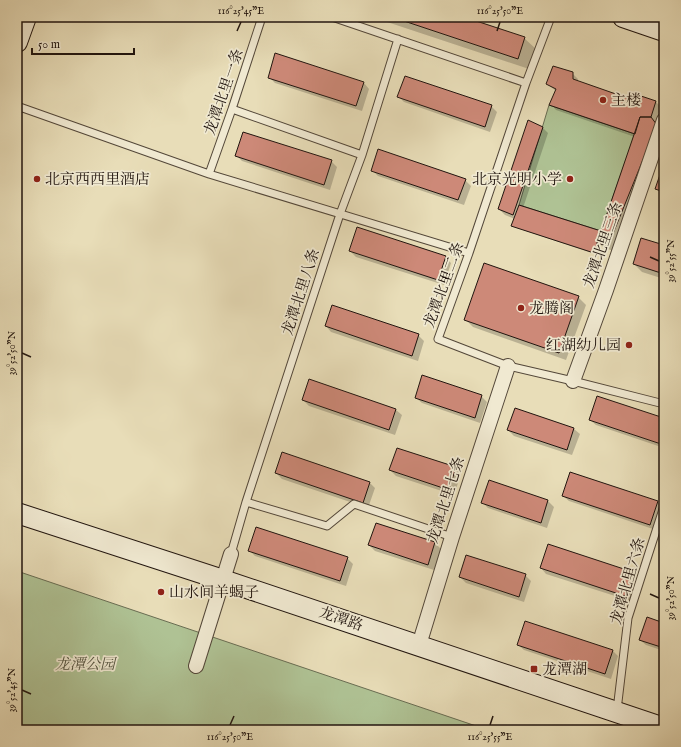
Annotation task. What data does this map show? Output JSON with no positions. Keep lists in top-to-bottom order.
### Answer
{
  "streets": {
    "street": ["龙潭北里三条", "龙潭北里七条", "龙潭路"],
    "lane": [
      "龙潭北里一条",
      "龙潭北里二条",
      "龙潭北里八条",
      "龙潭北里六条"
    ]
  },
  "crossings": [
    ["龙潭北里三条", "龙潭北里二条"],
    ["龙潭北里二条", "龙潭北里七条"],
    ["龙潭北里七条", "龙潭路"],
    ["龙潭北里六条", "龙潭路"]
  ],
  "parks": ["龙潭公园"],
  "places": {
    "other": [
      "主楼",
      "北京西西里酒店",
      "北京光明小学",
      "龙腾阁",
      "红湖幼儿园",
      "山水间羊蝎子"
    ],
    "transit": ["龙潭湖"]
  },
  "scale_bar": "50 m",
  "coordinates": [
    "116°25'45\"E",
    "116°25'50\"E",
    "39°52'55\"N",
    "39°52'50\"N",
    "39°52'45\"N",
    "116°25'55\"E"
  ]
}
